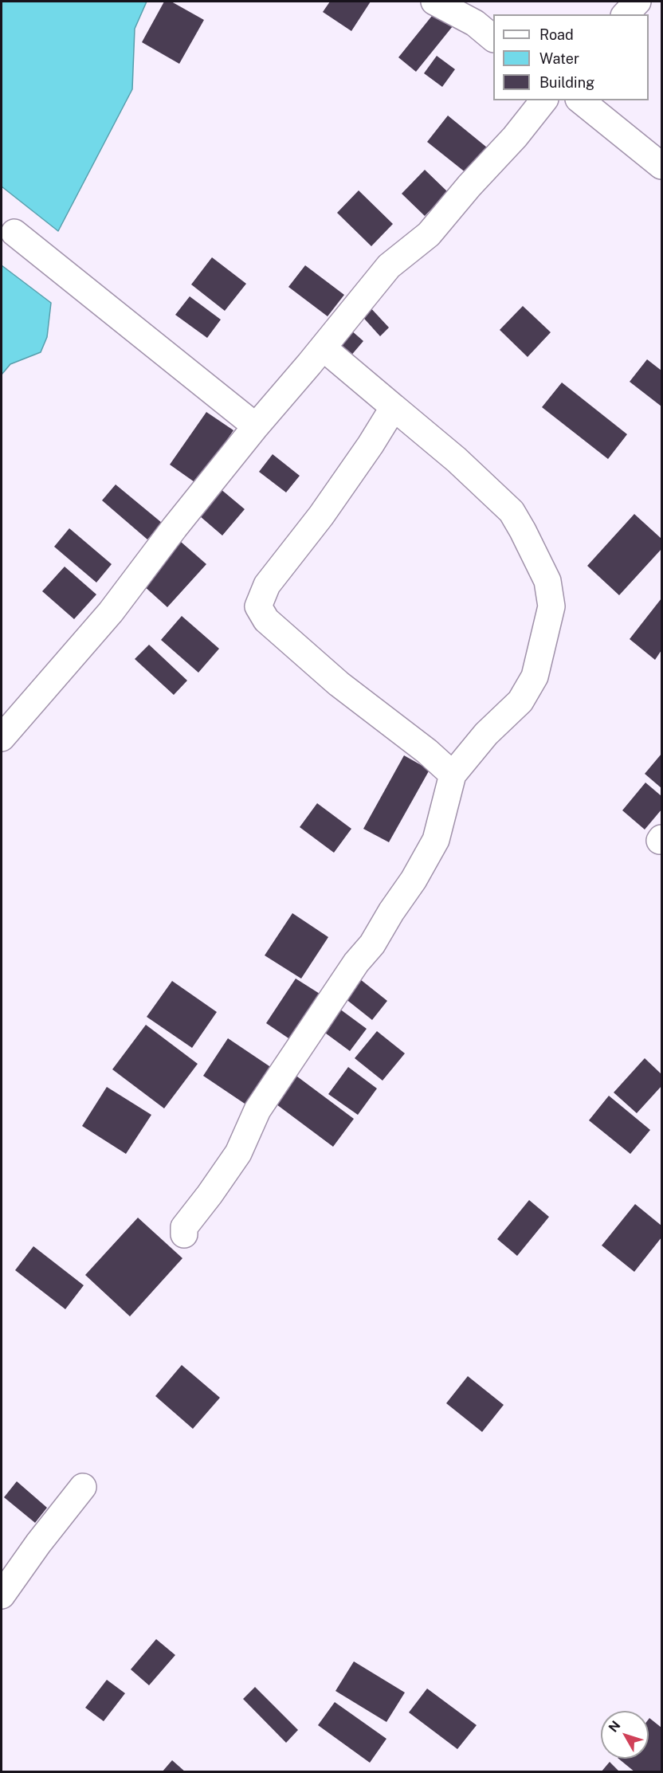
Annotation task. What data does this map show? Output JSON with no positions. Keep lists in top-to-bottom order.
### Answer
{
  "legend": ["Road", "Water", "Building"],
  "north": "top left"
}
